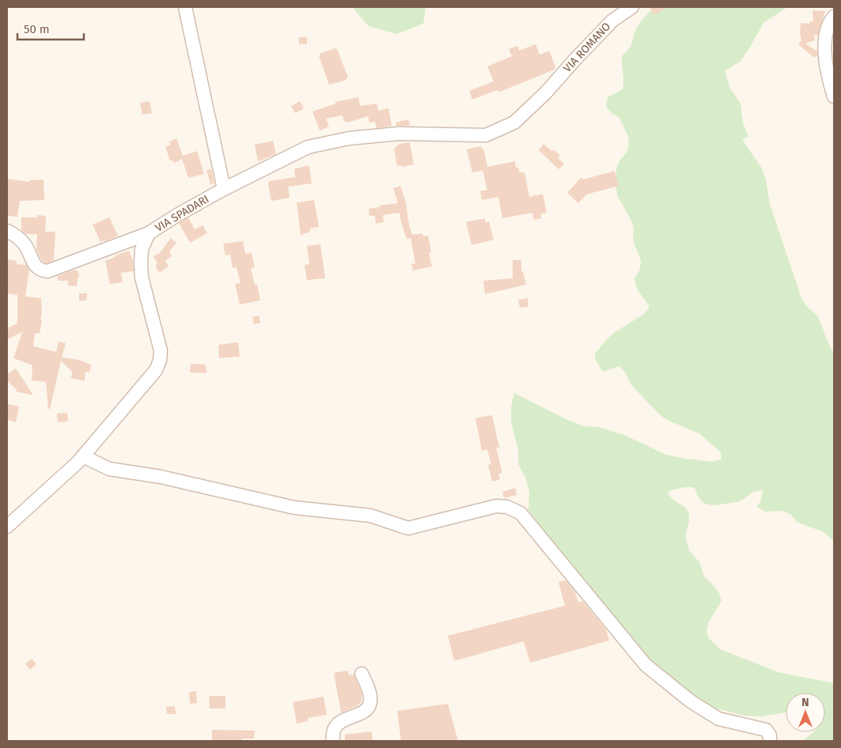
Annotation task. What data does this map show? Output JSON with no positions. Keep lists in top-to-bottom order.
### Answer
{
  "streets": {
    "street": ["VIA ROMANO", "VIA SPADARI"]
  },
  "crossings": [
    ["VIA ROMANO", "VIA SPADARI"]
  ],
  "scale_bar": "50 m",
  "north": "top"
}
